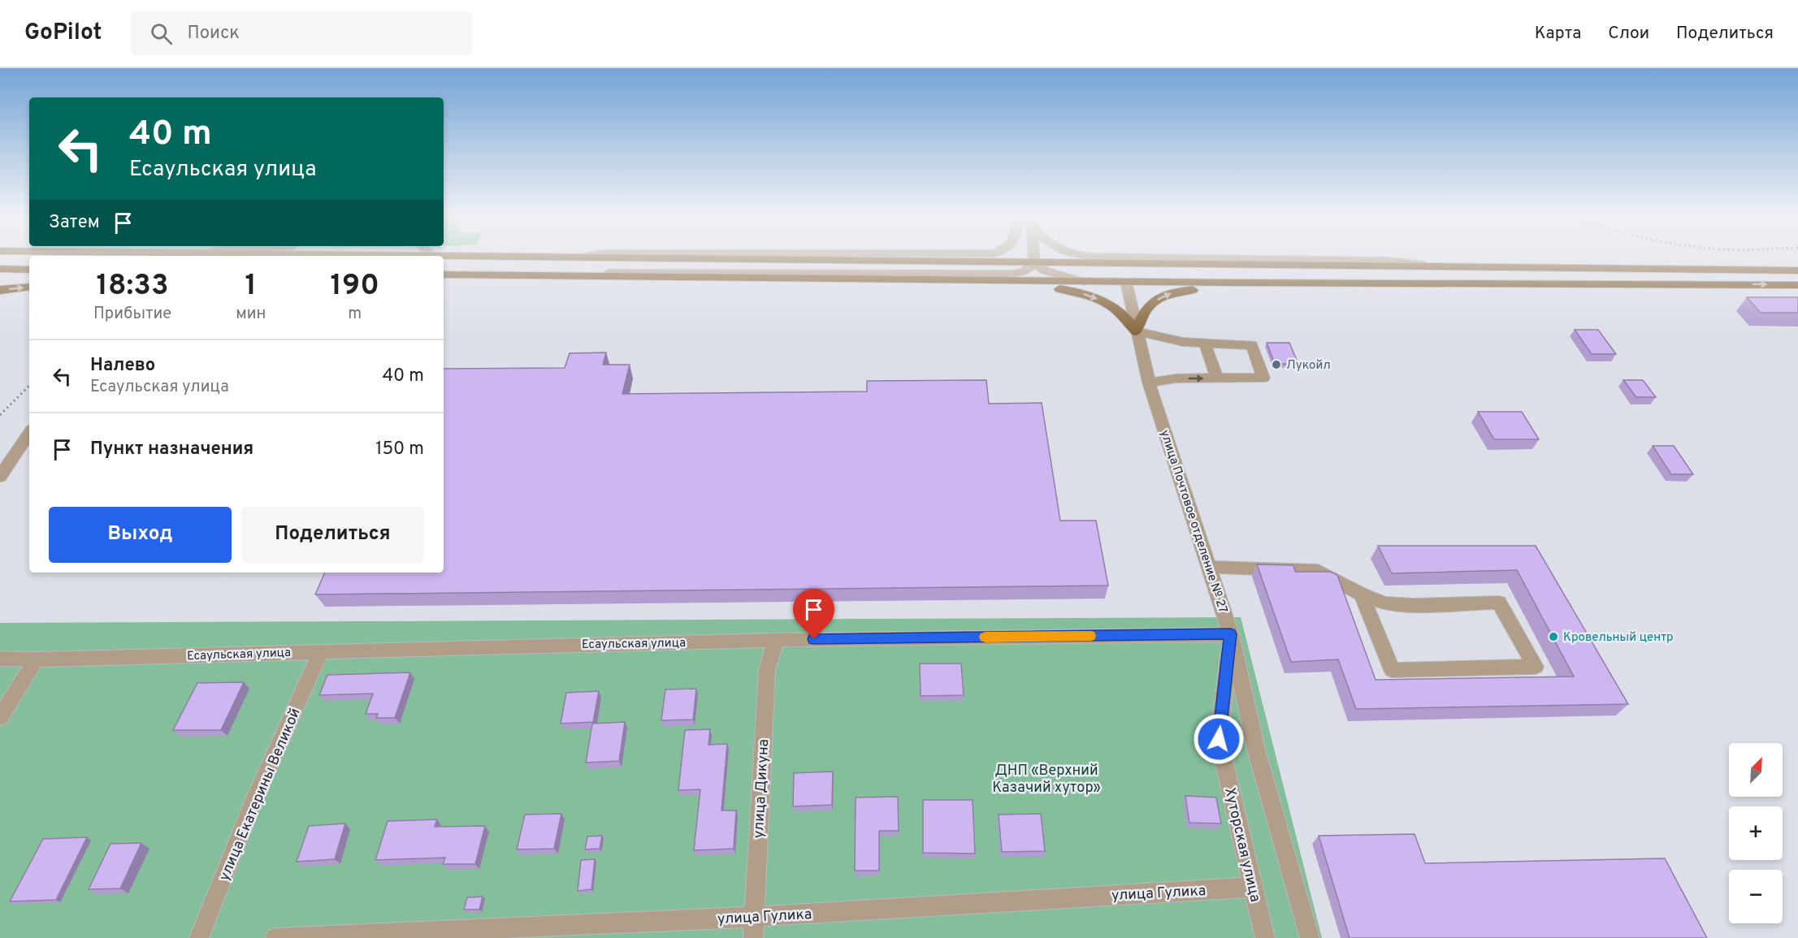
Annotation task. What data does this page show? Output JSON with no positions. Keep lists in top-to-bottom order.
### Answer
{
  "streets": {
    "street": [
      "улица Почтовое отделение № 27",
      "Есаульская улица",
      "улица Дикуна",
      "улица Екатерины Великой",
      "Хуторская улица",
      "улица Гулика"
    ]
  },
  "crossings": [
    ["улица Почтовое отделение № 27", "Есаульская улица"],
    ["улица Почтовое отделение № 27", "Хуторская улица"],
    ["Есаульская улица", "улица Дикуна"],
    ["Есаульская улица", "улица Екатерины Великой"],
    ["Есаульская улица", "Хуторская улица"],
    ["улица Дикуна", "улица Гулика"],
    ["Хуторская улица", "улица Гулика"]
  ],
  "parks": ["ДНП «Верхний Казачий хутор»"],
  "places": ["Лукойл", "Кровельный центр"],
  "north": "top right",
  "page": {
    "header": "GoPilot",
    "search": "Поиск",
    "nav": ["Карта", "Слои", "Поделиться"],
    "turn": ["40 m", "Есаульская улица"],
    "then": "Затем",
    "eta": [
      "18:33",
      "Прибытие",
      "1",
      "мин",
      "190",
      "m"
    ],
    "list": [
      {
        "name": "Налево",
        "note": "Есаульская улица",
        "value": "40 m"
      },
      {
        "name": "Пункт назначения",
        "value": "150 m"
      }
    ],
    "buttons": ["Выход", "Поделиться"],
    "map_buttons": ["+", "−"]
  }
}
